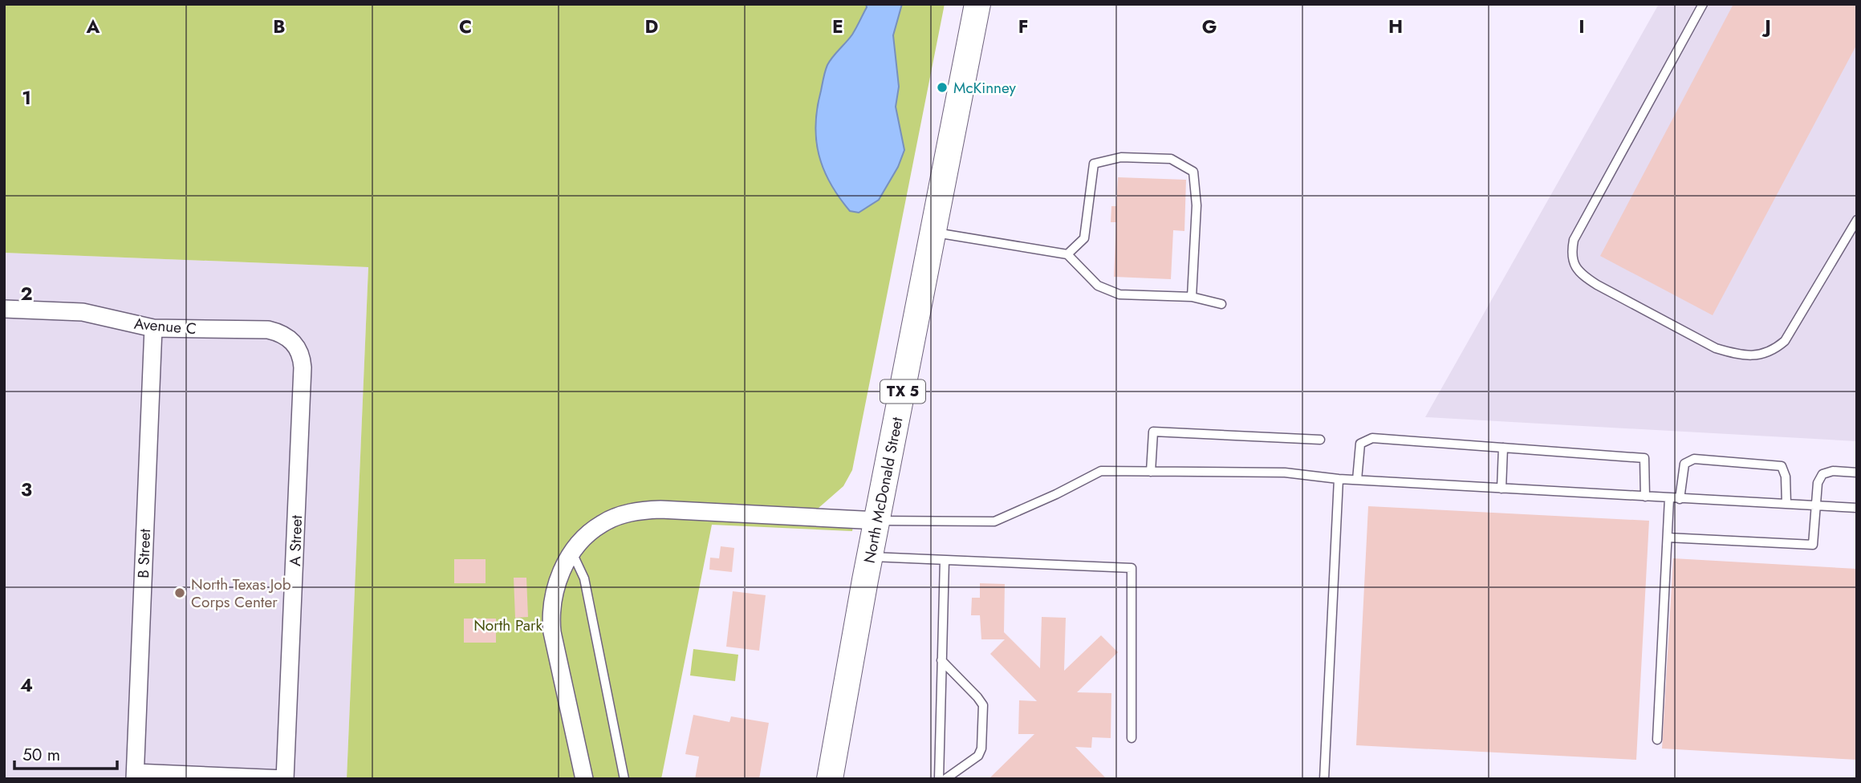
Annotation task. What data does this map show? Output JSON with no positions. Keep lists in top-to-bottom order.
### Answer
{
  "streets": {
    "main road": ["TX 5", "North McDonald Street"],
    "street": ["Avenue C", "A Street", "B Street"]
  },
  "crossings": [
    ["Avenue C", "A Street"],
    ["Avenue C", "B Street"]
  ],
  "parks": ["North Park"],
  "places": ["McKinney", "North Texas Job Corps Center"],
  "scale_bar": "50 m",
  "grid": {
    "columns": [
      "A",
      "B",
      "C",
      "D",
      "E",
      "F",
      "G",
      "H",
      "I",
      "J"
    ],
    "rows": [
      "1",
      "2",
      "3",
      "4"
    ]
  }
}
